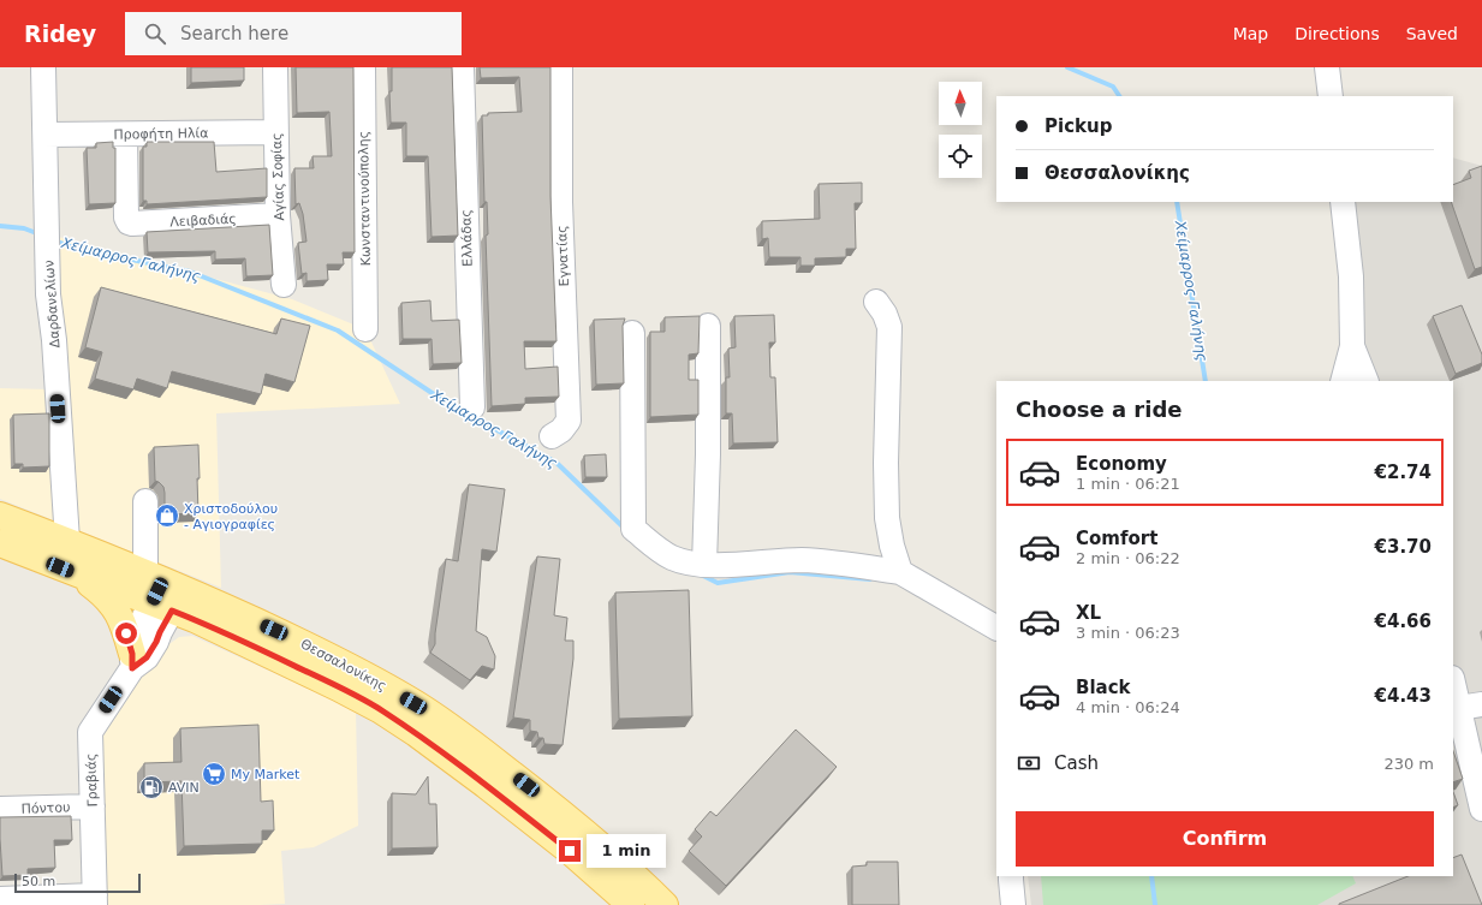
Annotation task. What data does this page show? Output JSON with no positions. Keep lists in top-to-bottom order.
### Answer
{
  "streets": {
    "main road": ["Θεσσαλονίκης"],
    "street": [
      "Προφήτη Ηλία",
      "Αγίας Σοφίας",
      "Κωνσταντινούπολης",
      "Λειβαδιάς",
      "Ελλάδας",
      "Εγνατίας",
      "Δαρδανελίων",
      "Γραβιάς",
      "Πόντου"
    ]
  },
  "crossings": [
    ["Προφήτη Ηλία", "Αγίας Σοφίας"],
    ["Προφήτη Ηλία", "Λειβαδιάς"],
    ["Προφήτη Ηλία", "Δαρδανελίων"],
    ["Αγίας Σοφίας", "Λειβαδιάς"],
    ["Δαρδανελίων", "Θεσσαλονίκης"],
    ["Θεσσαλονίκης", "Γραβιάς"],
    ["Γραβιάς", "Πόντου"]
  ],
  "water": ["Χείμαρρος Γαλήνης"],
  "places": {
    "shop": ["Χριστοδούλου - Αγιογραφίες"],
    "supermarket": ["My Market"],
    "fuel station": ["AVIN"]
  },
  "scale_bar": "50 m",
  "north": "top",
  "page": {
    "header": "Ridey",
    "search": "Search here",
    "nav": ["Map", "Directions", "Saved"],
    "banner": ["Pickup", "Θεσσαλονίκης"],
    "heading": "Choose a ride",
    "list": [
      {
        "name": "Economy",
        "note": "1 min · 06:21",
        "value": "€2.74"
      },
      {
        "name": "Comfort",
        "note": "2 min · 06:22",
        "value": "€3.70"
      },
      {
        "name": "XL",
        "note": "3 min · 06:23",
        "value": "€4.66"
      },
      {
        "name": "Black",
        "note": "4 min · 06:24",
        "value": "€4.43"
      }
    ],
    "pay": ["Cash", "230 m"],
    "buttons": "Confirm",
    "bubble": "1 min",
    "scale": "50 m"
  }
}
